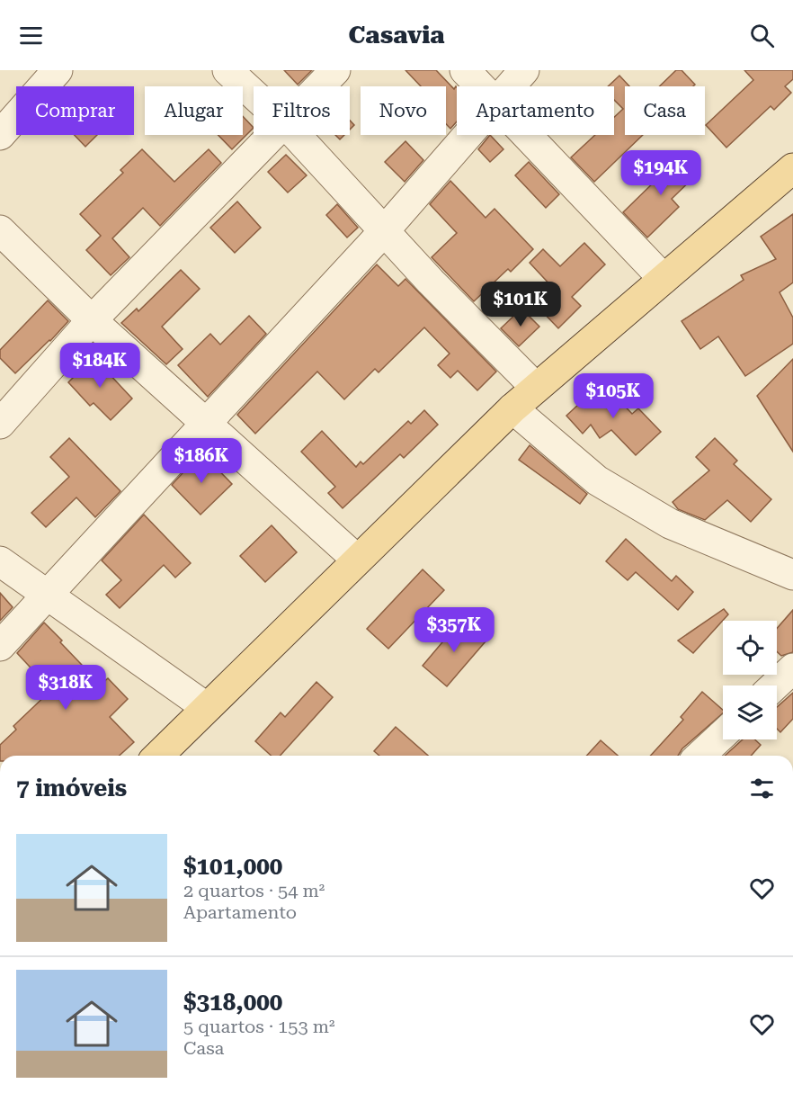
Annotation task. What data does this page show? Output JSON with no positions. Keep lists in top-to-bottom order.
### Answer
{
  "page": {
    "header": "Casavia",
    "chip": [
      "Comprar",
      "Alugar",
      "Filtros",
      "Novo",
      "Apartamento",
      "Casa"
    ],
    "price": [
      "$194K",
      "$101K",
      "$184K",
      "$105K",
      "$186K",
      "$357K",
      "$318K"
    ],
    "heading": "7 imóveis",
    "list": [
      {
        "name": "$101,000",
        "note": "2 quartos · 54 m² · Apartamento"
      },
      {
        "name": "$318,000",
        "note": "5 quartos · 153 m² · Casa"
      }
    ]
  }
}
